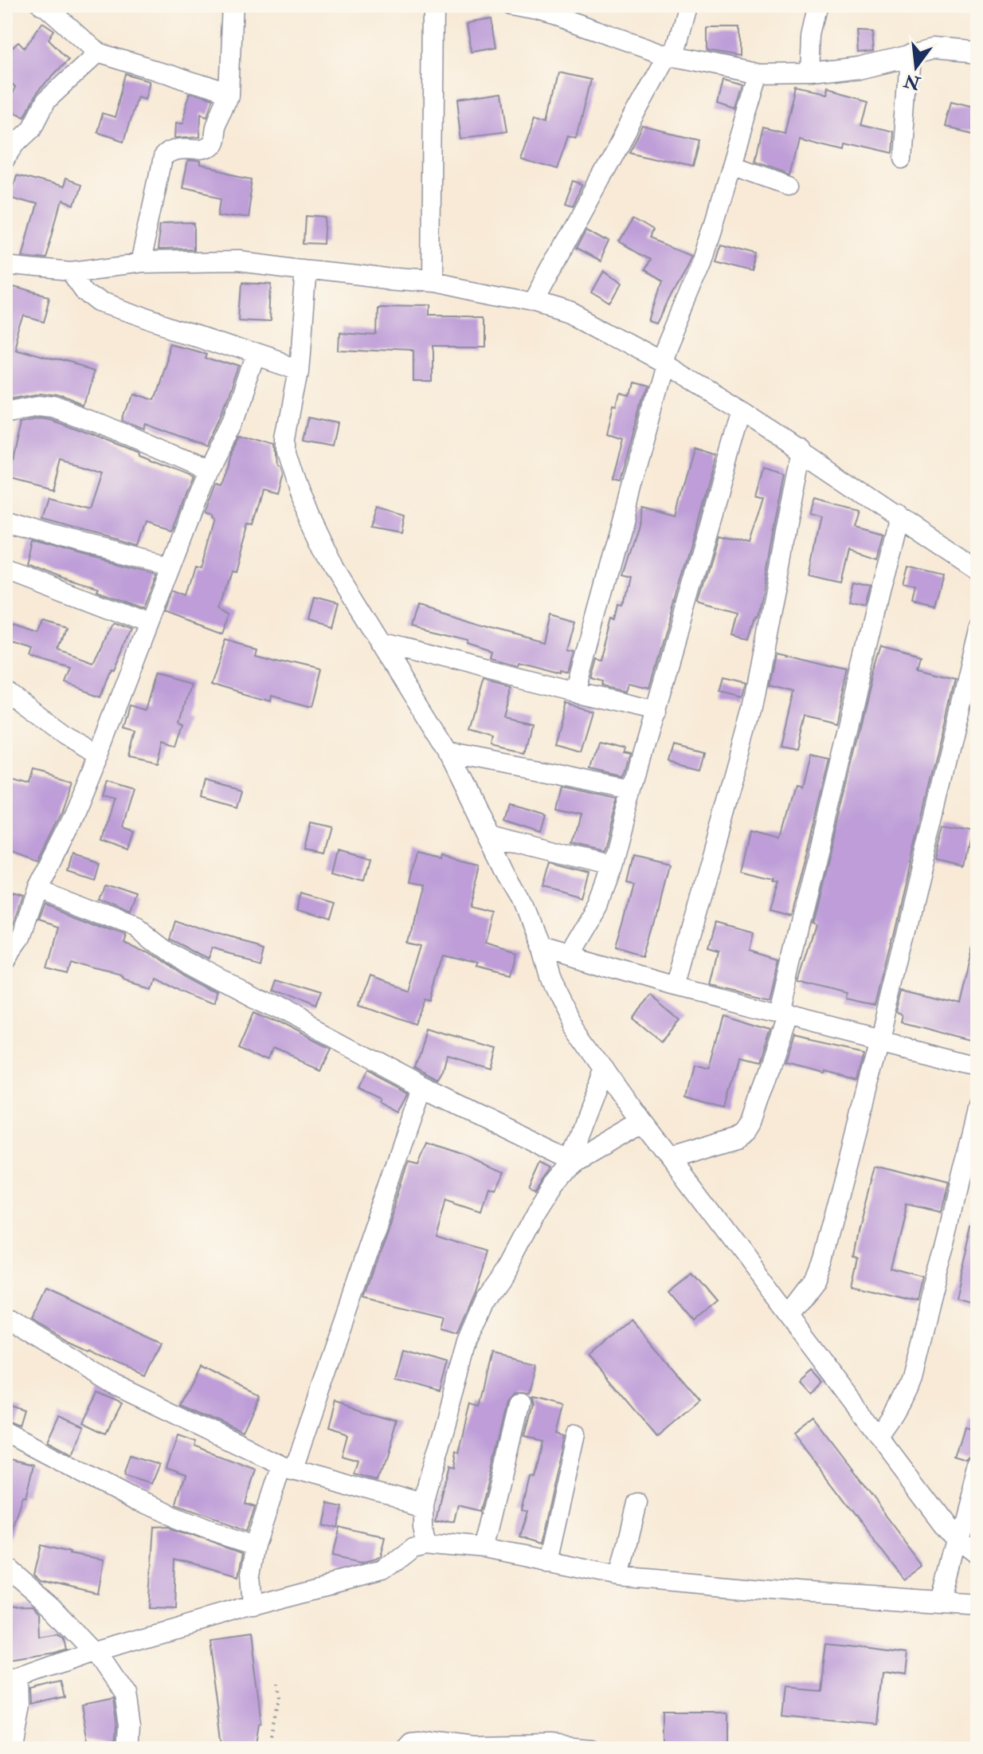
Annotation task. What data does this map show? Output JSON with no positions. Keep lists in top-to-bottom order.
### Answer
{
  "north": "bottom"
}
